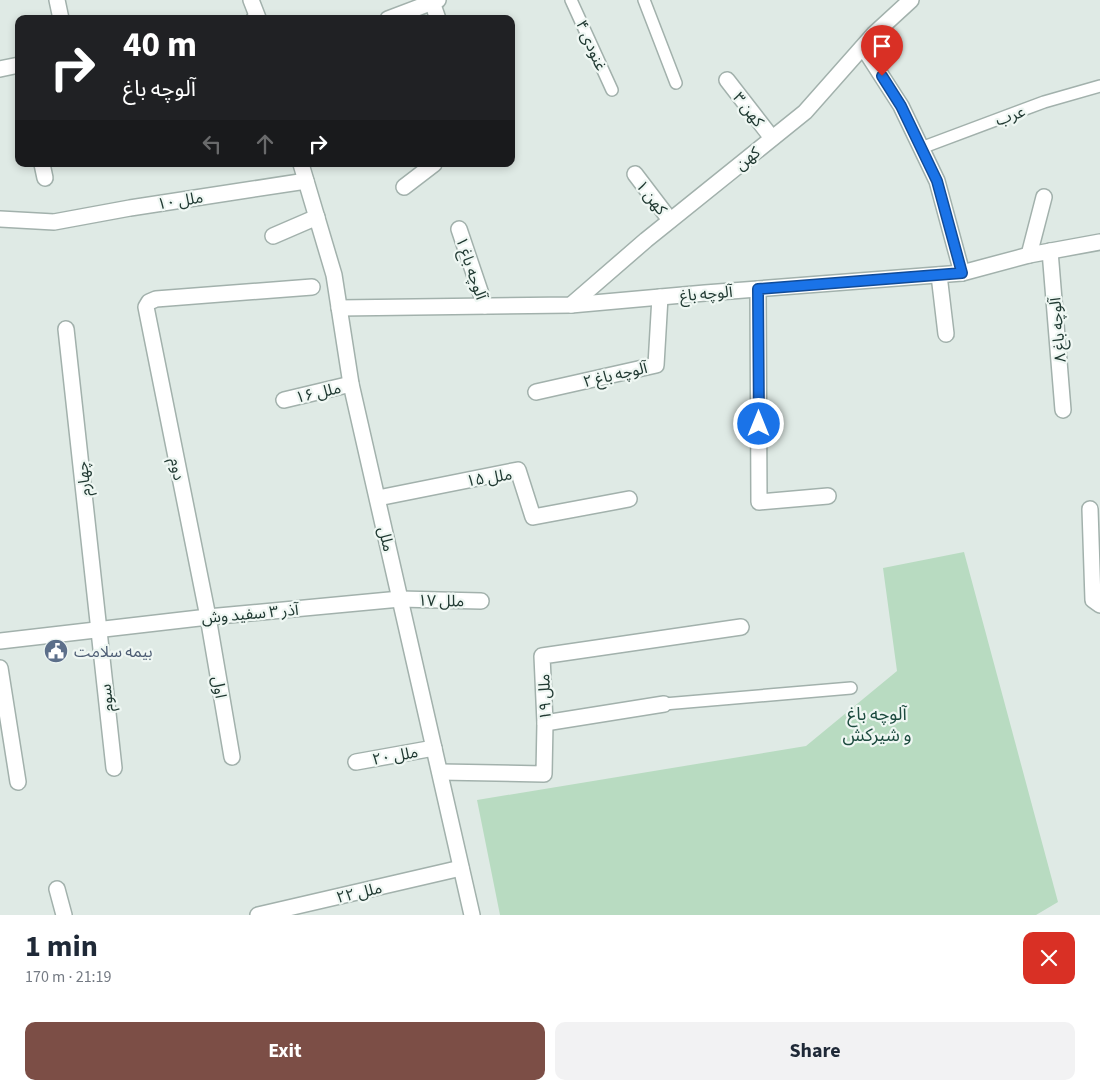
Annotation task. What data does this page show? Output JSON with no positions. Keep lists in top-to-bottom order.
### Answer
{
  "streets": {
    "street": [
      "۳ کهن",
      "کهن",
      "۱ کهن",
      "۱۰ ملل",
      "۱ آلوچه باغ",
      "آلوچه باغ",
      "۸ آلوچه باغ",
      "۲ آلوچه باغ",
      "۱۶ ملل",
      "دوم",
      "ملل ۱۵",
      "چهارم",
      "ملل",
      "ملل ۱۷",
      "آذر ۳ سفید وش",
      "اول",
      "ملل ۱۹",
      "سوم",
      "۲۰ ملل",
      "۲۲ ملل"
    ],
    "lane": ["۴ غنودی", "عرب"]
  },
  "crossings": [
    ["۳ کهن", "کهن"],
    ["کهن", "۱ کهن"],
    ["کهن", "آلوچه باغ"],
    ["۱۰ ملل", "ملل"],
    ["۱ آلوچه باغ", "آلوچه باغ"],
    ["آلوچه باغ", "۸ آلوچه باغ"],
    ["آلوچه باغ", "۲ آلوچه باغ"],
    ["آلوچه باغ", "ملل"],
    ["۱۶ ملل", "ملل"],
    ["دوم", "آذر ۳ سفید وش"],
    ["دوم", "اول"],
    ["ملل ۱۵", "ملل"],
    ["چهارم", "آذر ۳ سفید وش"],
    ["چهارم", "سوم"],
    ["ملل", "ملل ۱۷"],
    ["ملل", "آذر ۳ سفید وش"],
    ["ملل", "ملل ۱۹"],
    ["ملل", "۲۰ ملل"],
    ["ملل", "۲۲ ملل"],
    ["ملل ۱۷", "آذر ۳ سفید وش"],
    ["آذر ۳ سفید وش", "اول"],
    ["آذر ۳ سفید وش", "سوم"]
  ],
  "districts": ["آلوچه باغ و شیرکش"],
  "places": {
    "public building": ["بیمه سلامت"]
  },
  "page": {
    "turn": ["40 m", "آلوچه باغ"],
    "heading": ["1 min", "170 m · 21:19"],
    "buttons": ["Exit", "Share"]
  }
}
